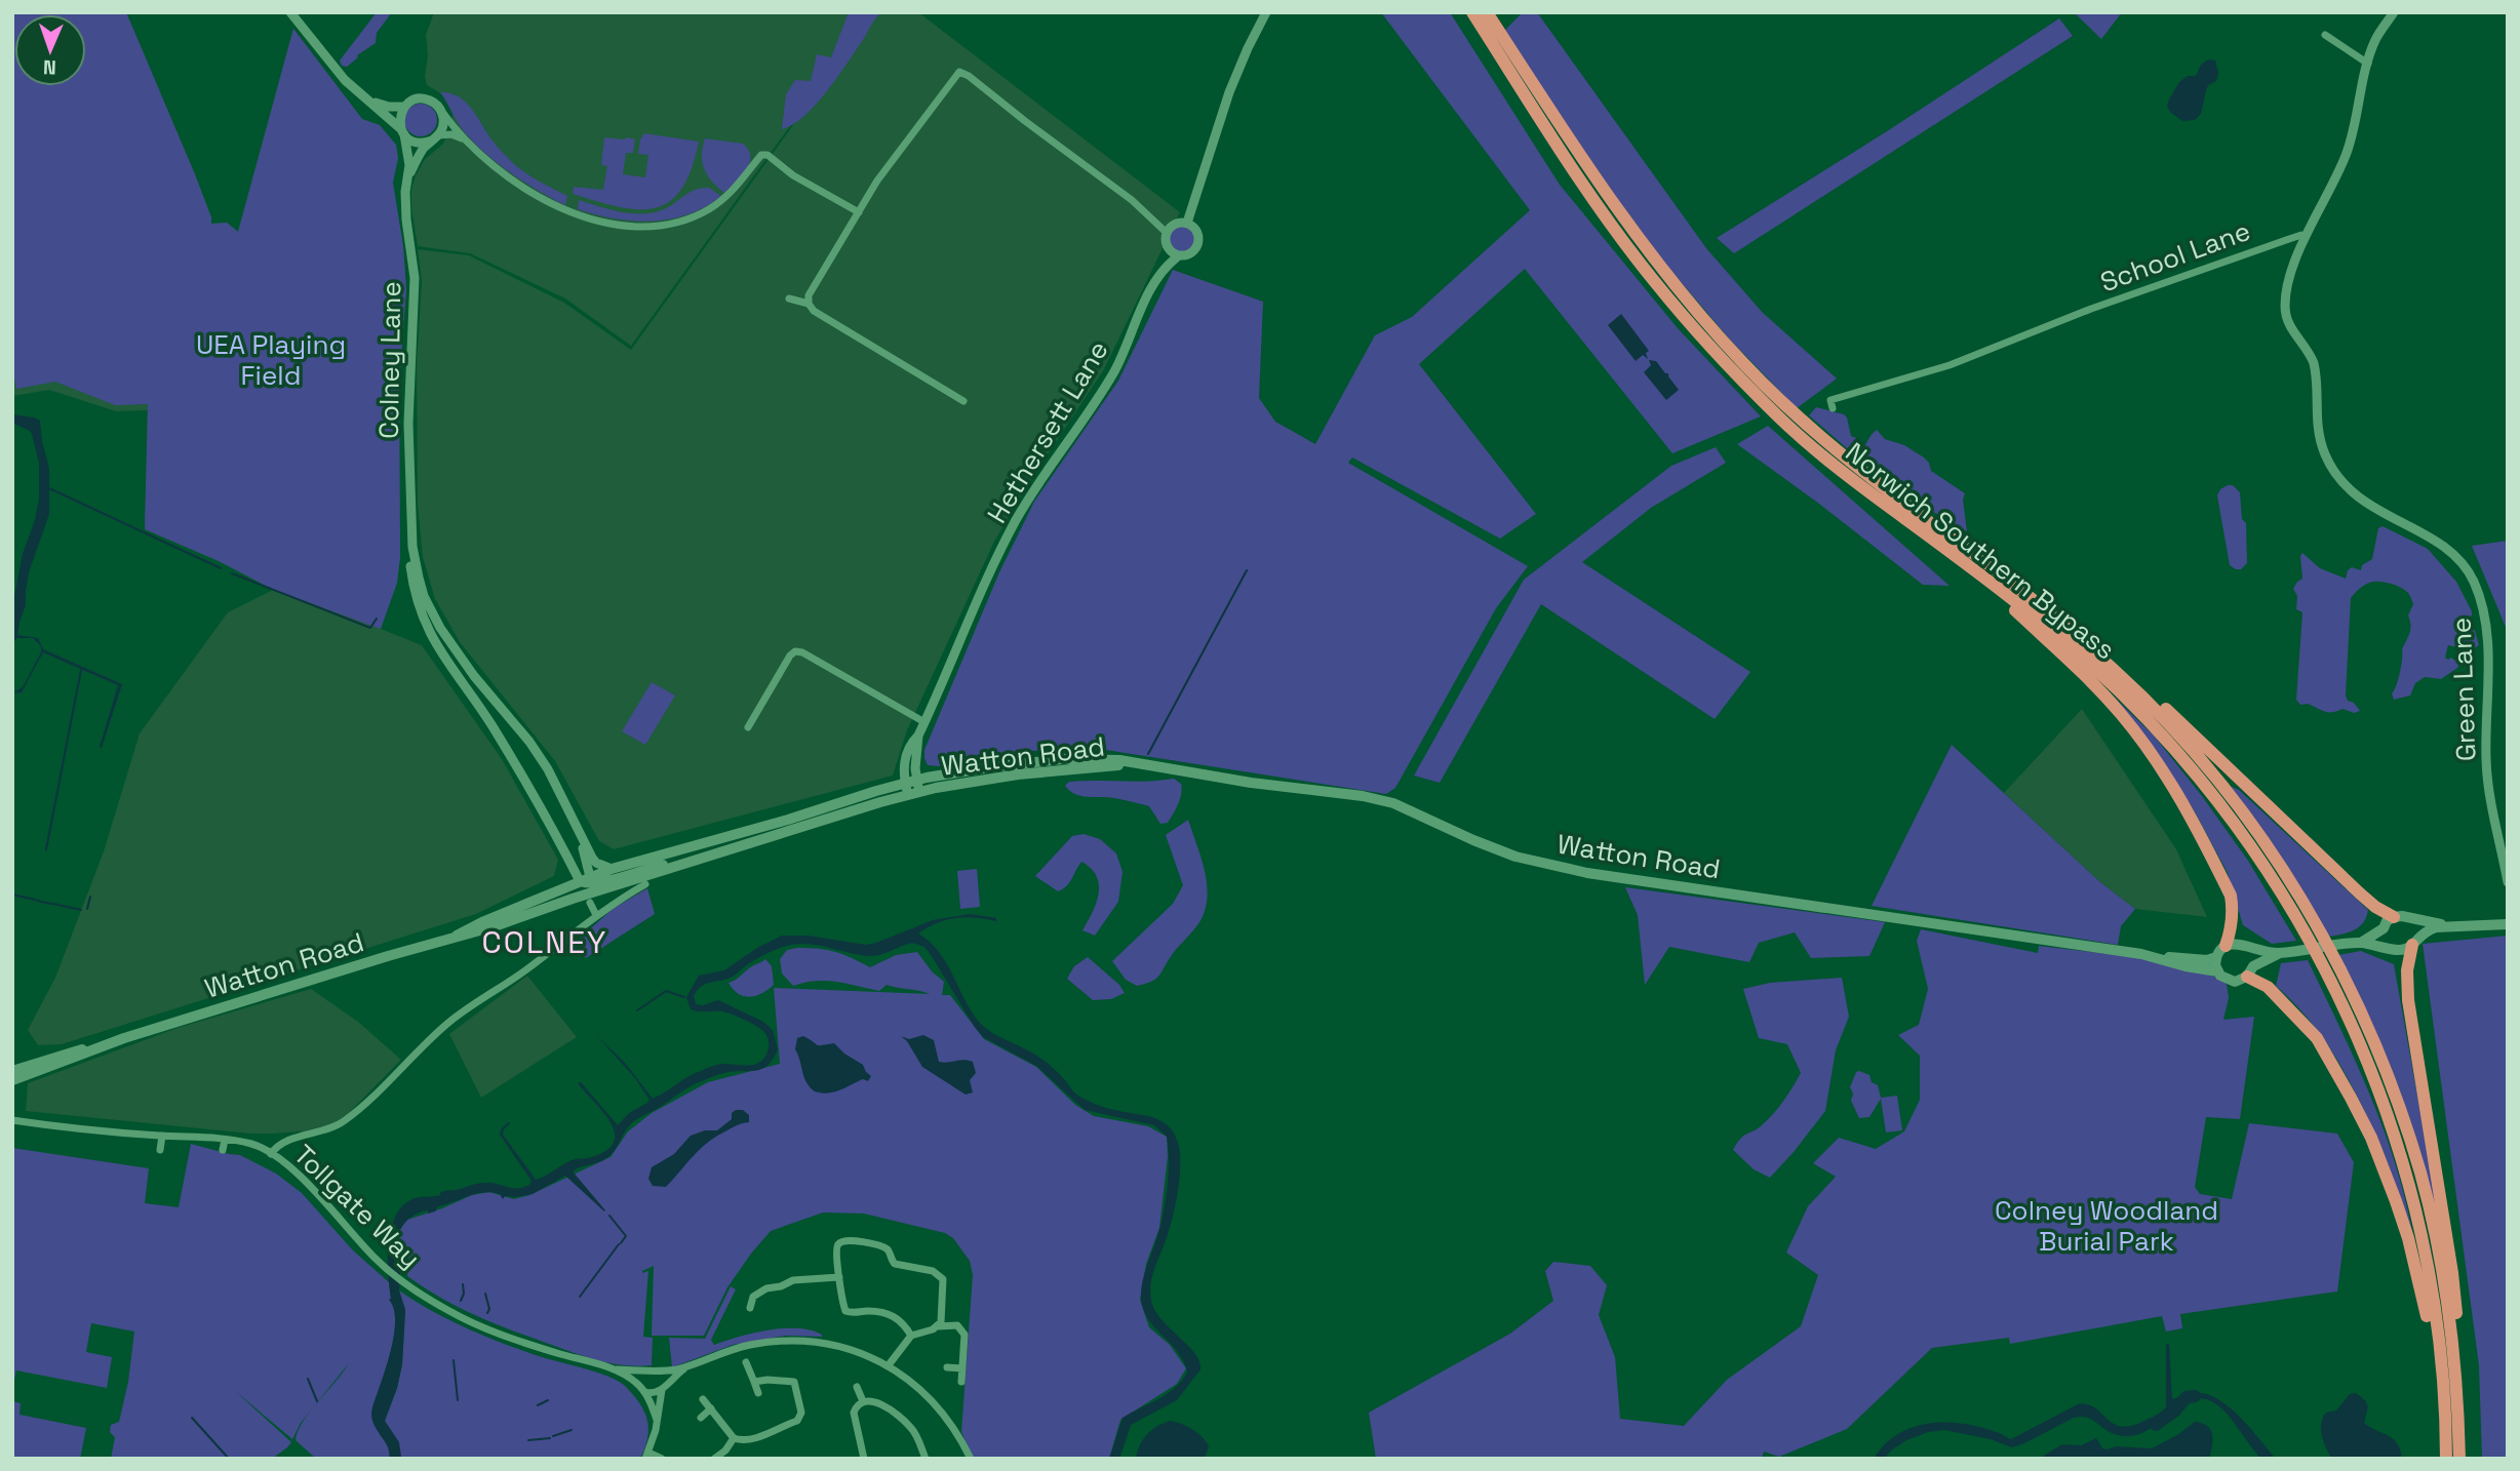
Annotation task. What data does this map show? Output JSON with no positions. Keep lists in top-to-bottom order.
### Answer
{
  "streets": {
    "highway": ["Norwich Southern Bypass"],
    "main road": ["Watton Road"],
    "street": [
      "School Lane",
      "Colney Lane",
      "Hethersett Lane",
      "Green Lane",
      "Tollgate Way"
    ]
  },
  "crossings": [
    ["School Lane", "Green Lane"],
    ["Colney Lane", "Watton Road"],
    ["Hethersett Lane", "Watton Road"]
  ],
  "districts": ["COLNEY"],
  "parks": ["UEA Playing Field", "Colney Woodland Burial Park"],
  "north": "bottom"
}
